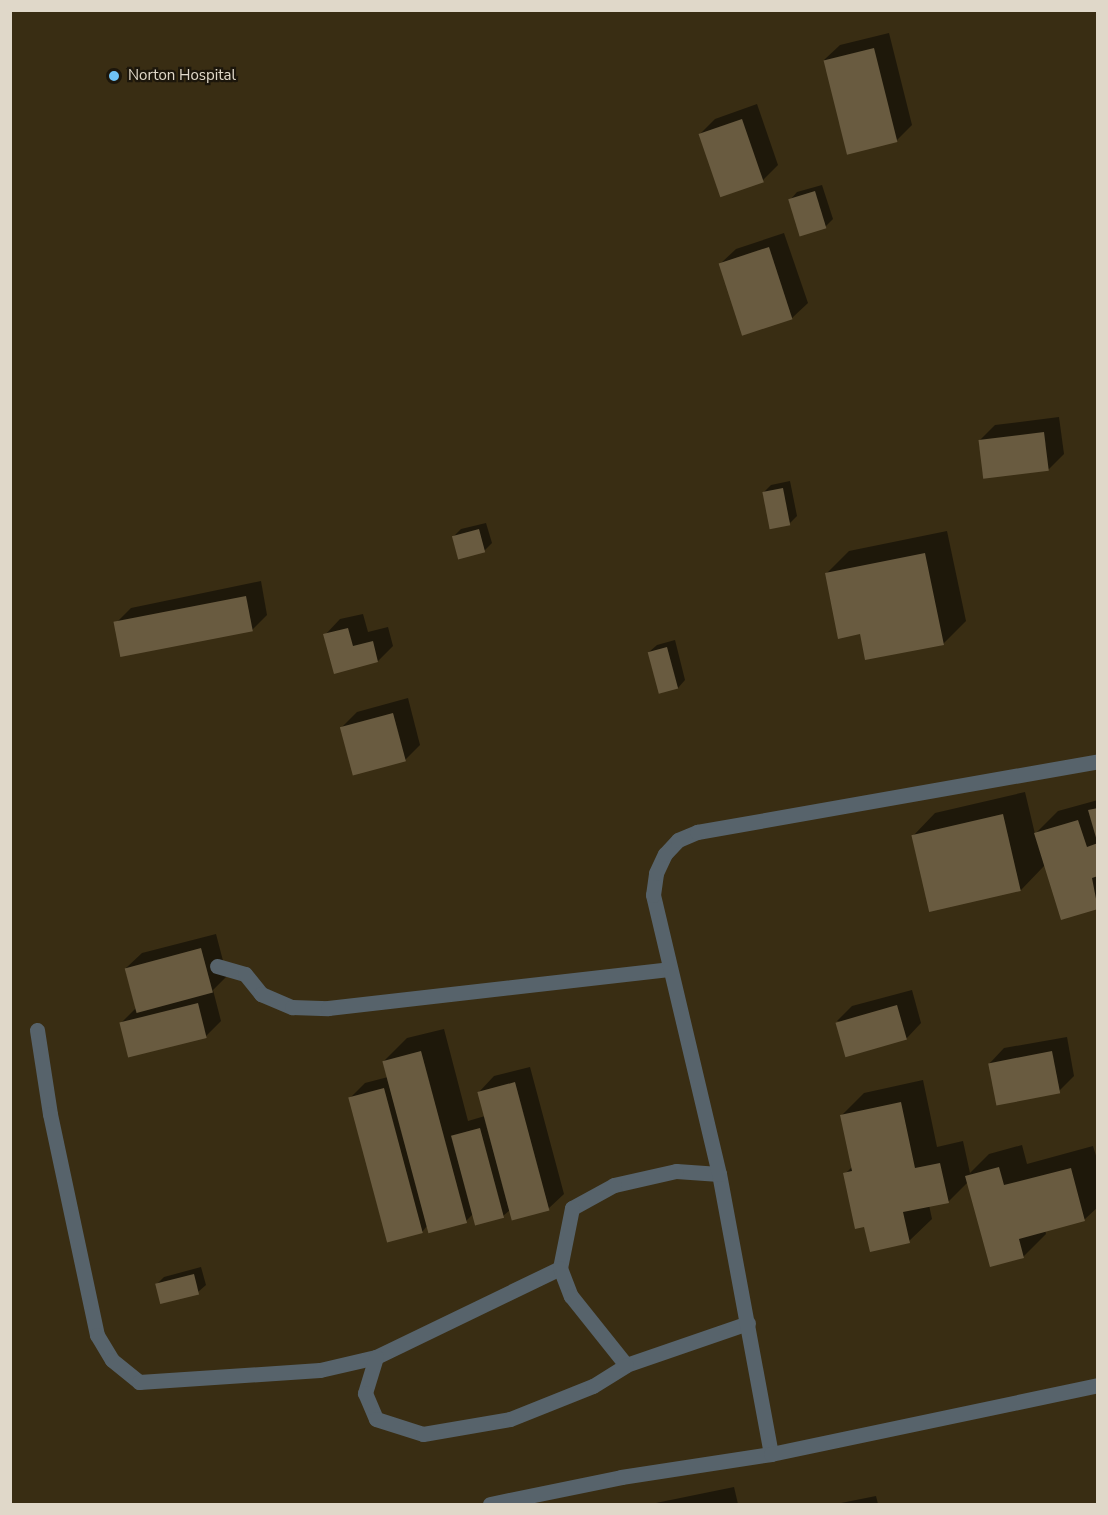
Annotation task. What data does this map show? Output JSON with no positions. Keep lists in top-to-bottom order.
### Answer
{
  "places": ["Norton Hospital"]
}
